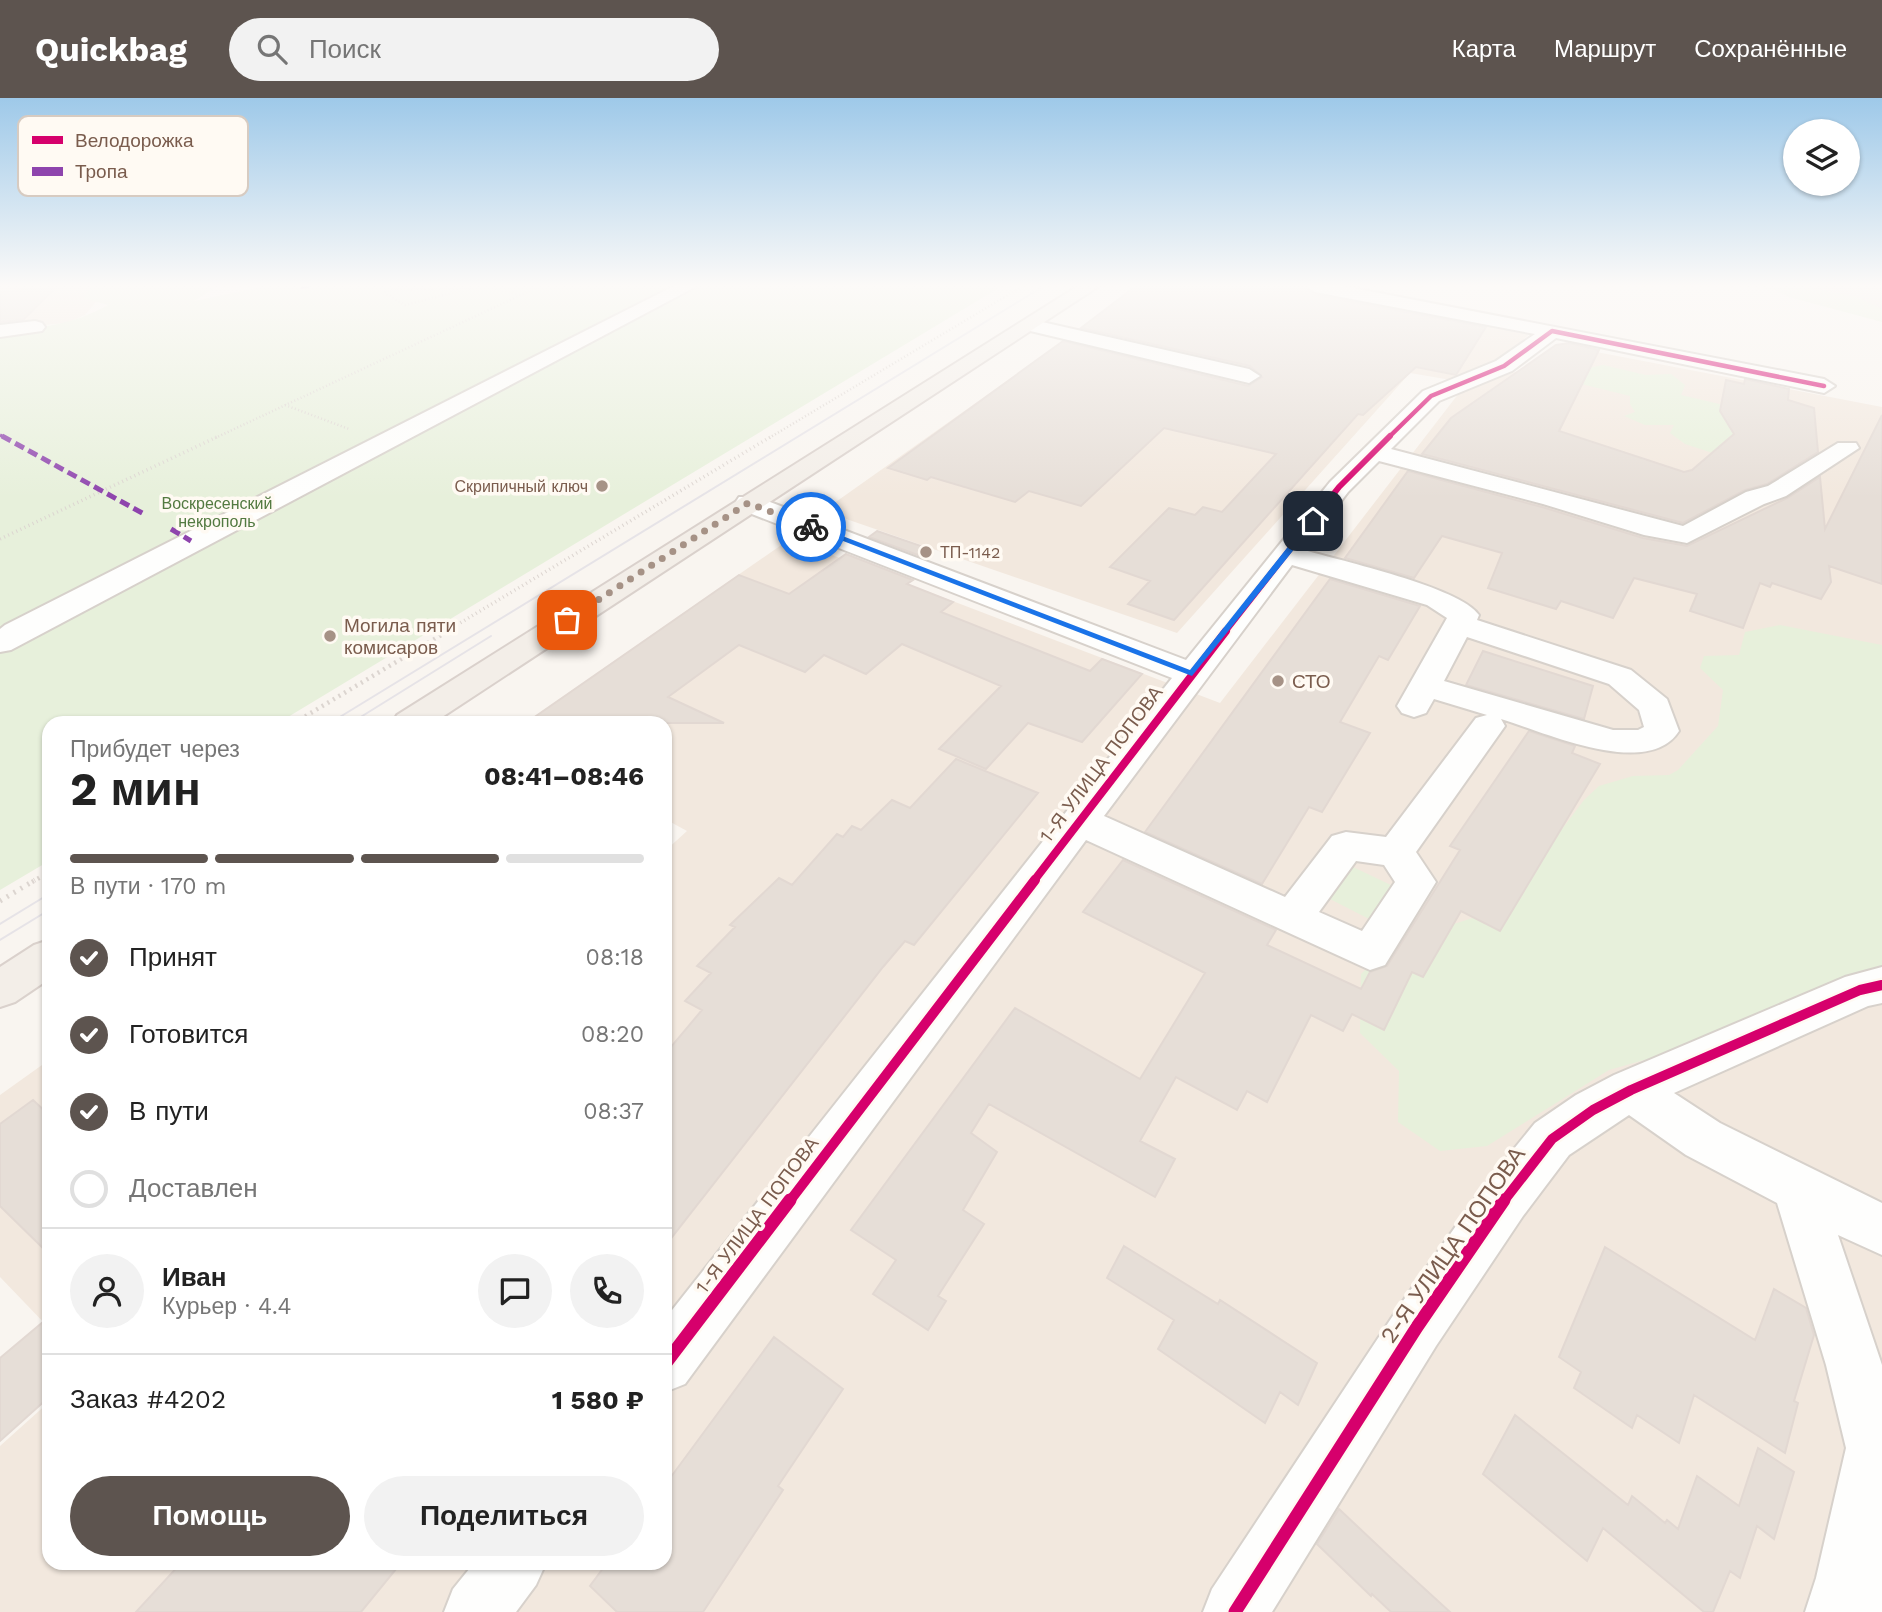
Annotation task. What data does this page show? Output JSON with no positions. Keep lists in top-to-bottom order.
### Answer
{
  "streets": {
    "street": ["1-Я УЛИЦА ПОПОВА", "2-Я УЛИЦА ПОПОВА"]
  },
  "parks": ["Воскресенский некрополь"],
  "places": [
    "Скрипичный ключ",
    "ТП-1142",
    "Могила пяти комисаров",
    "СТО"
  ],
  "legend": ["Велодорожка", "Тропа"],
  "page": {
    "header": "Quickbag",
    "search": "Поиск",
    "nav": ["Карта", "Маршрут", "Сохранённые"],
    "heading": ["2 мин", "Прибудет через", "08:41–08:46"],
    "panel": [
      "Иван",
      "Курьер · 4.4",
      "Заказ #4202",
      "1 580 ₽"
    ],
    "bar": "В пути · 170 m",
    "list": [
      ["Принят", "08:18"],
      ["Готовится", "08:20"],
      ["В пути", "08:37"],
      "Доставлен"
    ],
    "buttons": ["Помощь", "Поделиться"]
  }
}
